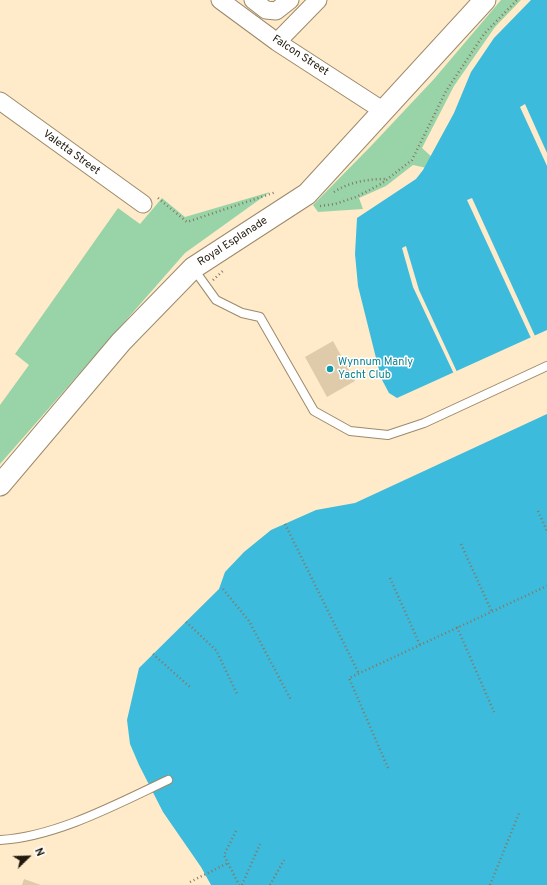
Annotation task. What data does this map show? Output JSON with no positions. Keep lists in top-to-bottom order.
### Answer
{
  "streets": {
    "street": ["Falcon Street", "Valetta Street", "Royal Esplanade"]
  },
  "crossings": [
    ["Falcon Street", "Royal Esplanade"]
  ],
  "places": ["Wynnum Manly Yacht Club"],
  "north": "top right"
}
